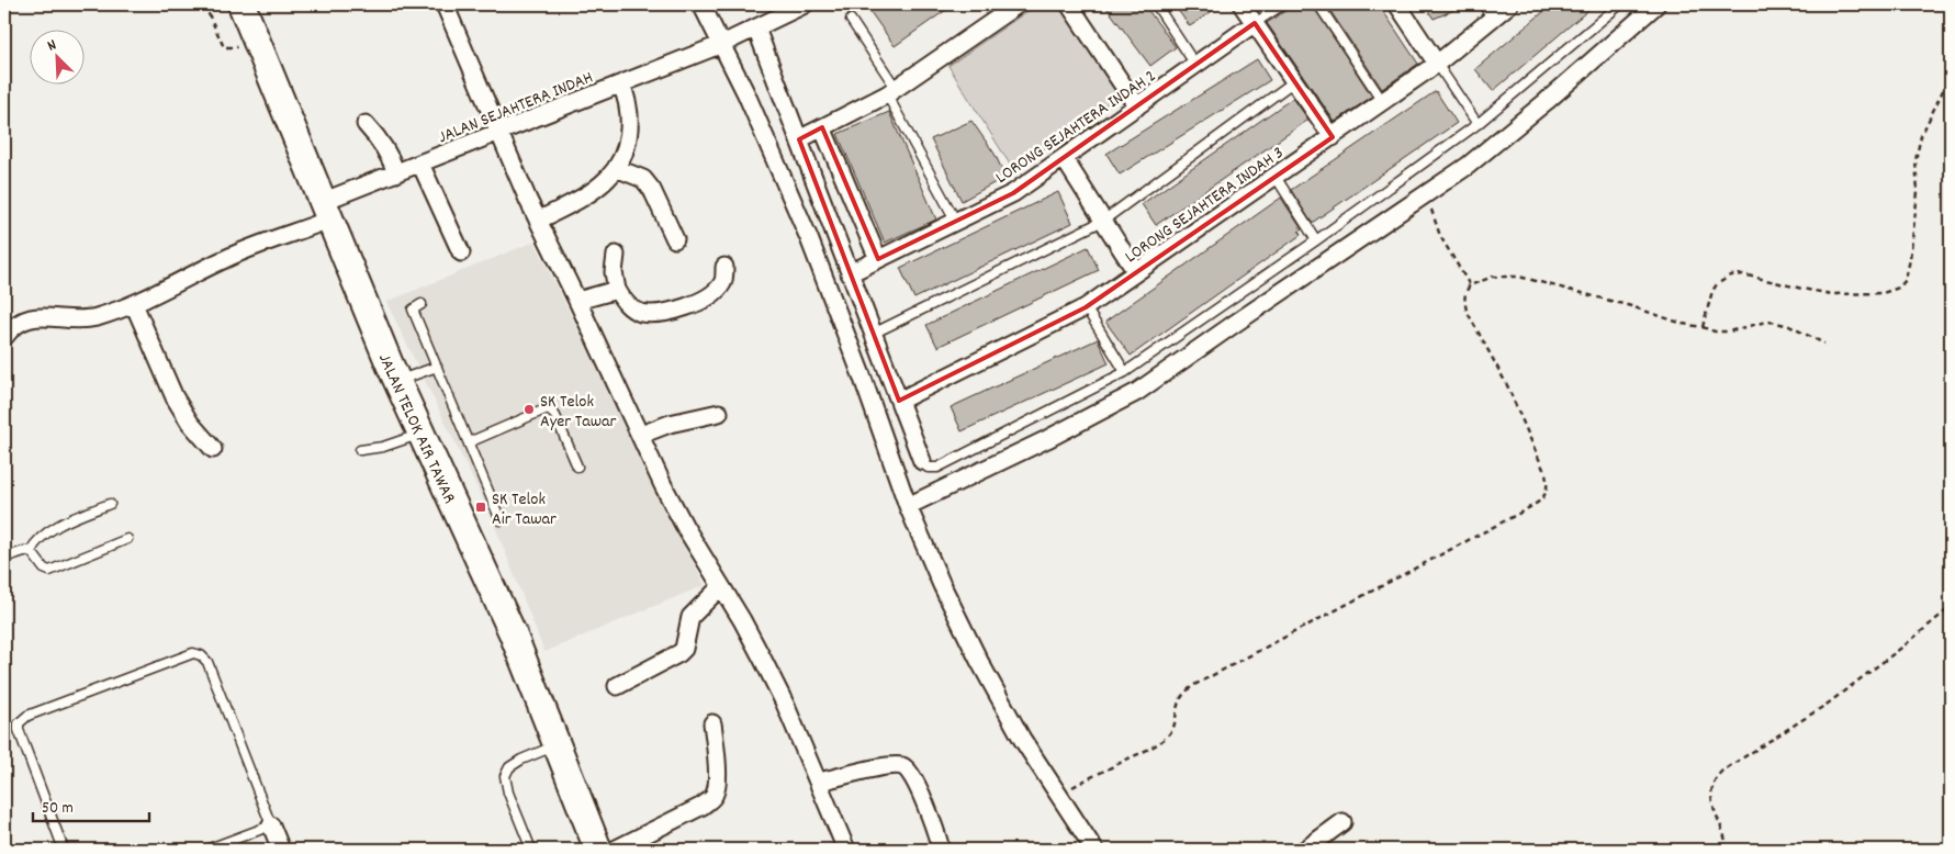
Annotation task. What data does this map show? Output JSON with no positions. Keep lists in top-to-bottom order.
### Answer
{
  "streets": {
    "main road": ["JALAN TELOK AIR TAWAR"],
    "street": ["JALAN SEJAHTERA INDAH", "LORONG SEJAHTERA INDAH 2", "LORONG SEJAHTERA INDAH 3"]
  },
  "crossings": [
    ["JALAN SEJAHTERA INDAH", "JALAN TELOK AIR TAWAR"]
  ],
  "places": {
    "other": ["SK Telok Ayer Tawar"],
    "transit": ["SK Telok Air Tawar"]
  },
  "scale_bar": "50 m",
  "north": "top left"
}
